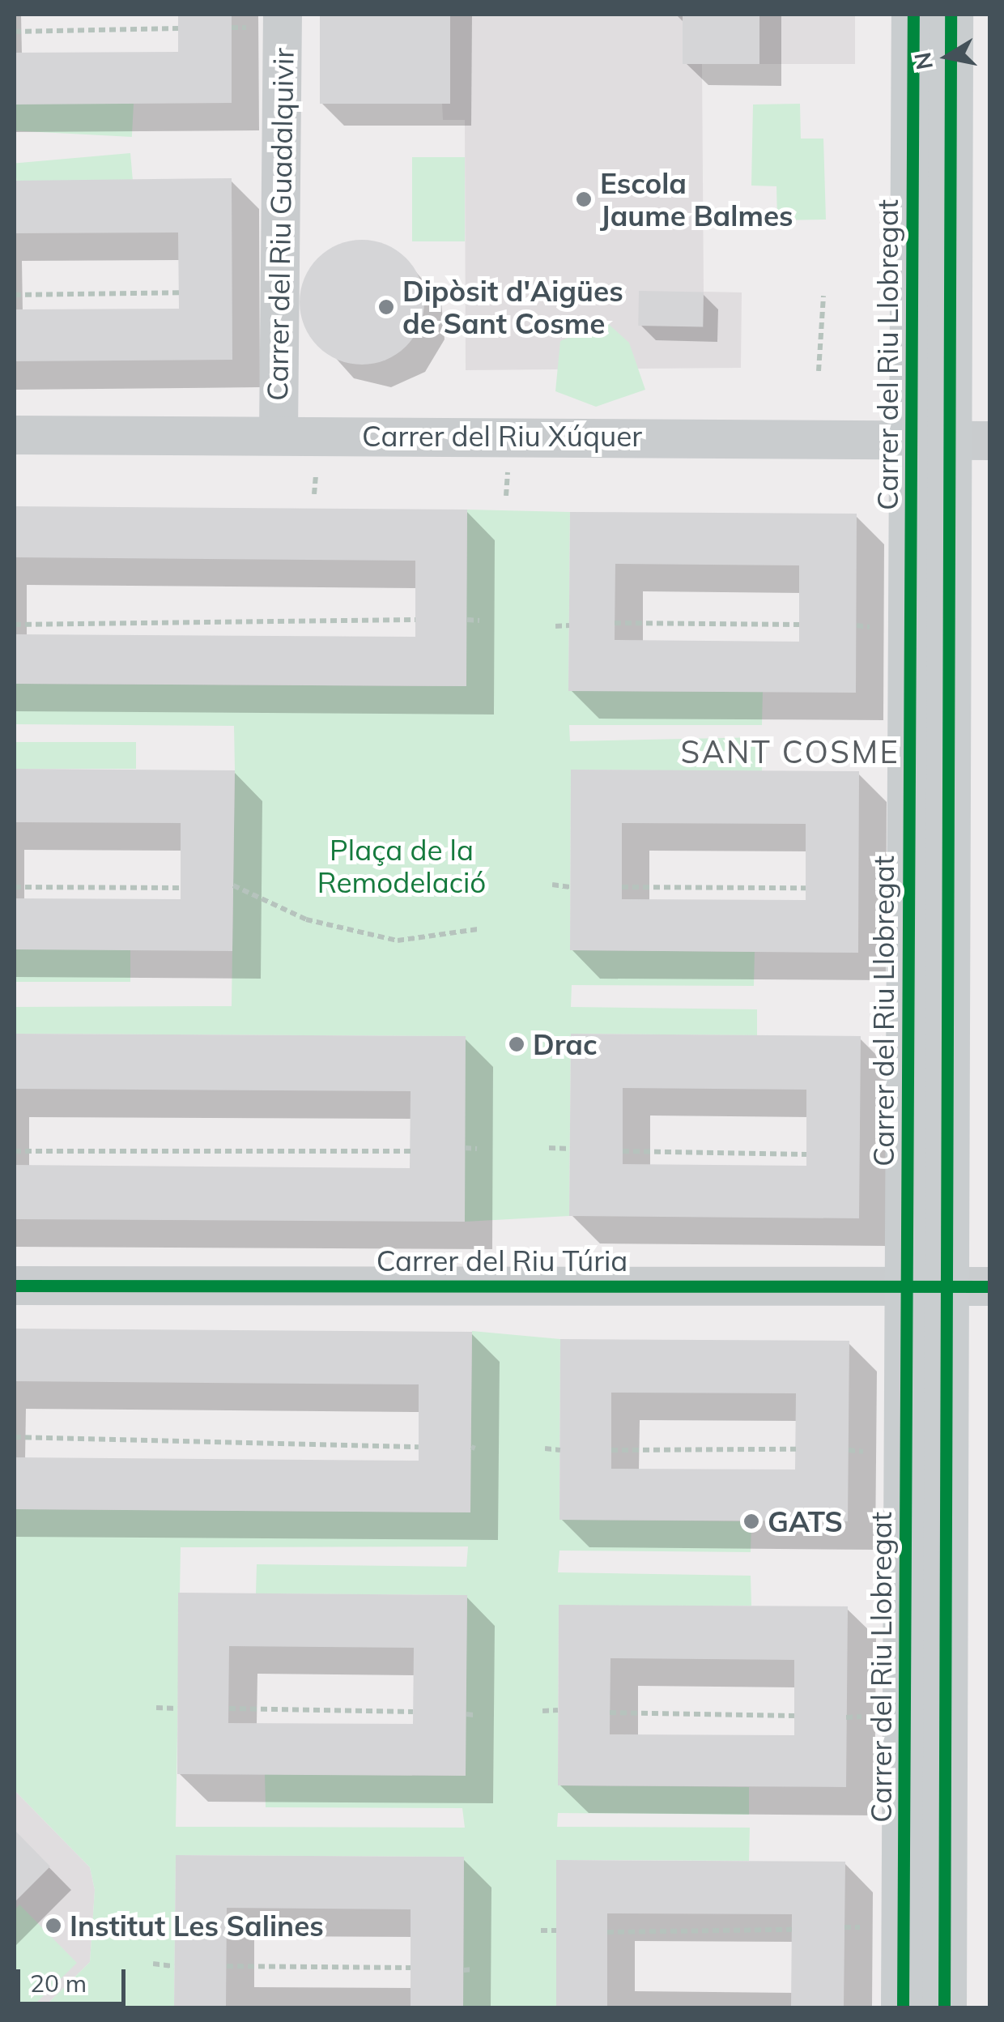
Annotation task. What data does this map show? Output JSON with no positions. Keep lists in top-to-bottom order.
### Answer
{
  "streets": {
    "street": [
      "Carrer del Riu Guadalquivir",
      "Carrer del Riu Llobregat",
      "Carrer del Riu Xúquer",
      "Carrer del Riu Túria"
    ]
  },
  "crossings": [
    ["Carrer del Riu Guadalquivir", "Carrer del Riu Xúquer"],
    ["Carrer del Riu Llobregat", "Carrer del Riu Xúquer"],
    ["Carrer del Riu Llobregat", "Carrer del Riu Túria"]
  ],
  "districts": ["SANT COSME"],
  "parks": ["Plaça de la Remodelació"],
  "places": [
    "Escola Jaume Balmes",
    "Dipòsit d'Aigües de Sant Cosme",
    "Drac",
    "GATS",
    "Institut Les Salines"
  ],
  "scale_bar": "20 m",
  "north": "left"
}
